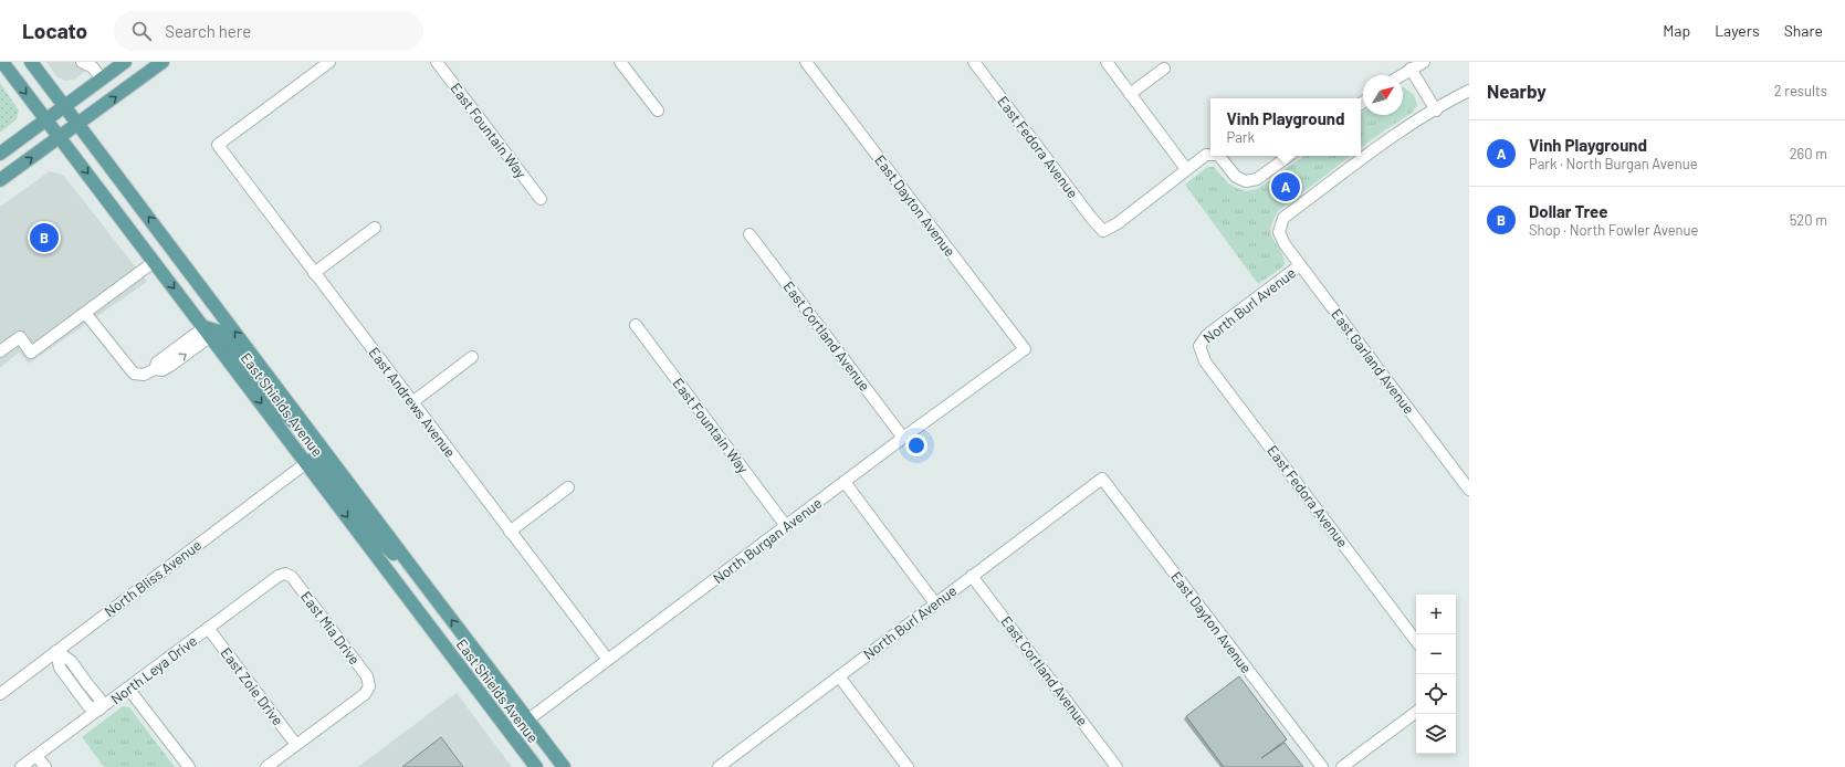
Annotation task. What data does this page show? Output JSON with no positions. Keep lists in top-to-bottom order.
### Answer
{
  "streets": {
    "main road": ["East Shields Avenue"],
    "street": [
      "East Fountain Way",
      "East Fedora Avenue",
      "East Dayton Avenue",
      "North Burl Avenue",
      "East Cortland Avenue",
      "East Garland Avenue",
      "East Andrews Avenue",
      "North Burgan Avenue",
      "North Bliss Avenue",
      "East Mia Drive",
      "North Leya Drive",
      "East Zoie Drive"
    ]
  },
  "crossings": [
    ["East Fountain Way", "North Burgan Avenue"],
    ["East Fedora Avenue", "North Burl Avenue"],
    ["East Dayton Avenue", "North Burl Avenue"],
    ["East Dayton Avenue", "North Burgan Avenue"],
    ["North Burl Avenue", "East Cortland Avenue"],
    ["North Burl Avenue", "East Garland Avenue"],
    ["East Cortland Avenue", "North Burgan Avenue"],
    ["East Andrews Avenue", "North Burgan Avenue"],
    ["East Shields Avenue", "North Burgan Avenue"],
    ["East Shields Avenue", "North Bliss Avenue"],
    ["East Mia Drive", "North Leya Drive"],
    ["East Mia Drive", "East Zoie Drive"],
    ["North Leya Drive", "East Zoie Drive"]
  ],
  "north": "top right",
  "page": {
    "header": "Locato",
    "search": "Search here",
    "nav": ["Map", "Layers", "Share"],
    "heading": ["Nearby", "2 results"],
    "popup": ["Vinh Playground", "Park"],
    "list": [
      {
        "mark": "A",
        "name": "Vinh Playground",
        "note": "Park · North Burgan Avenue",
        "value": "260 m"
      },
      {
        "mark": "B",
        "name": "Dollar Tree",
        "note": "Shop · North Fowler Avenue",
        "value": "520 m"
      }
    ],
    "pins": ["A", "B"],
    "map_buttons": ["+", "−"]
  }
}
